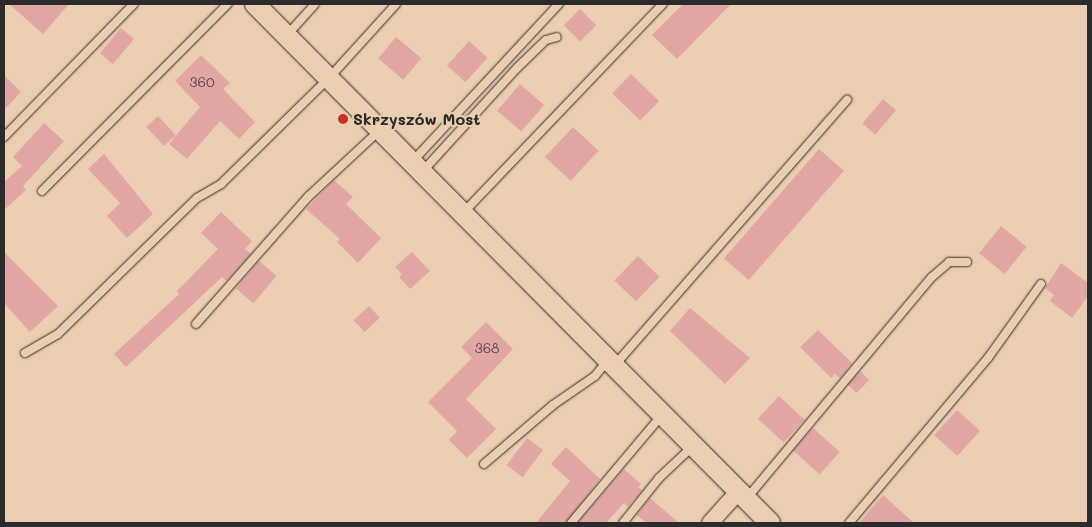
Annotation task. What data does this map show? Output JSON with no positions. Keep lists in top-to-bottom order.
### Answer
{
  "places": ["Skrzyszów Most"],
  "house_numbers": ["360", "368"]
}
